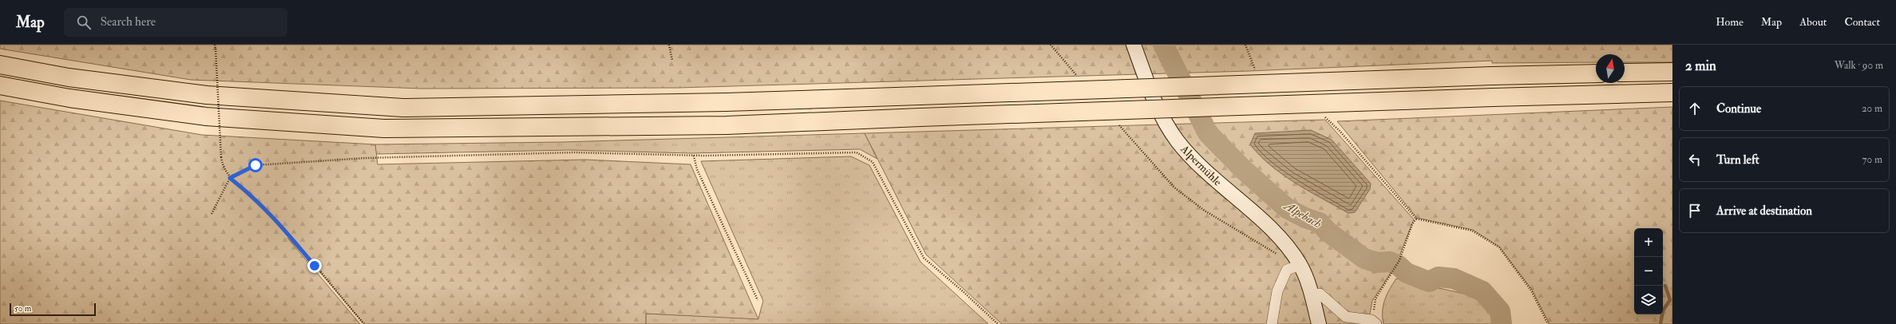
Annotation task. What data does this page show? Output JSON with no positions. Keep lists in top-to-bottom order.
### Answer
{
  "streets": {
    "main road": ["Alpermühle"]
  },
  "water": ["Alpebach"],
  "scale_bar": "50 m",
  "north": "top",
  "page": {
    "header": "Map",
    "search": "Search here",
    "nav": [
      "Home",
      "Map",
      "About",
      "Contact"
    ],
    "heading": ["2 min", "Walk · 90 m"],
    "list": [
      ["Continue", "20 m"],
      ["Turn left", "70 m"],
      "Arrive at destination"
    ],
    "map_buttons": ["+", "−"],
    "scale": "50 m"
  }
}
